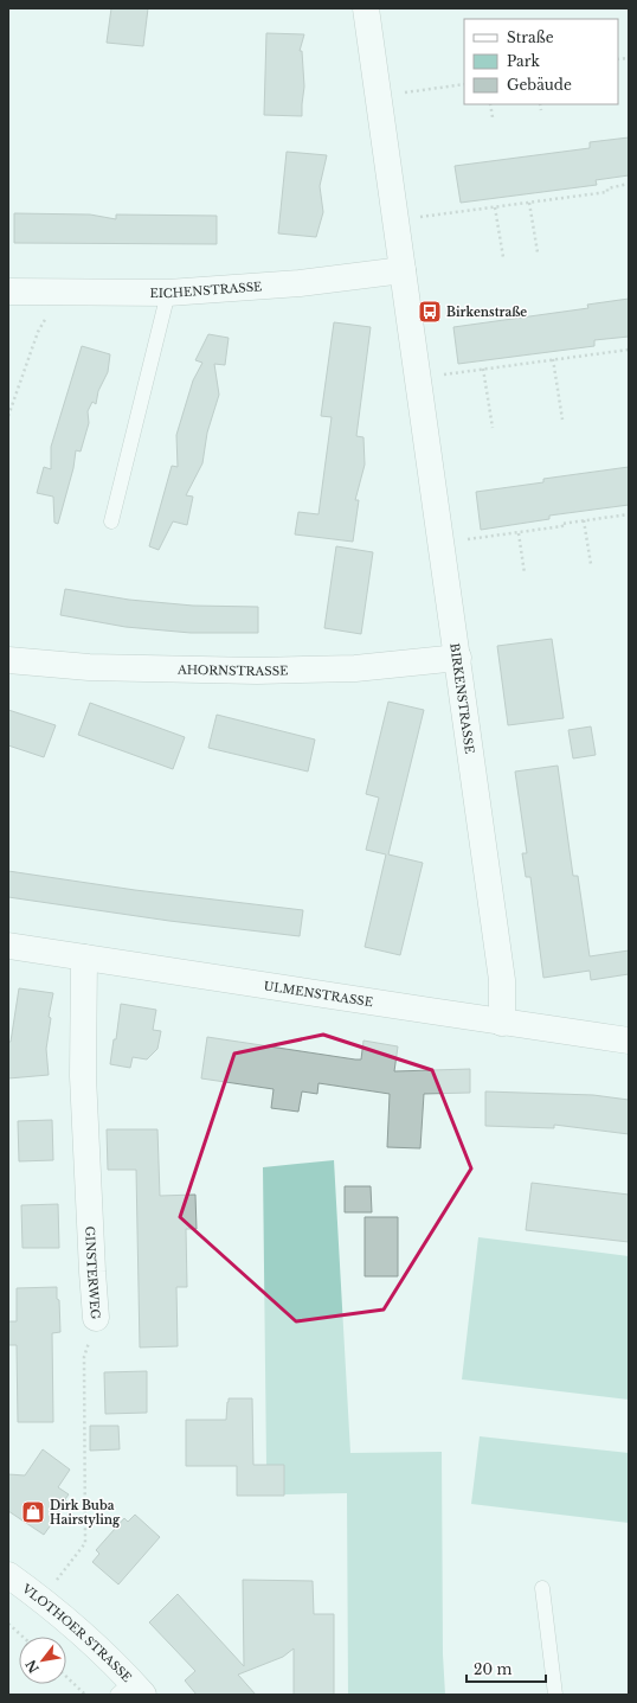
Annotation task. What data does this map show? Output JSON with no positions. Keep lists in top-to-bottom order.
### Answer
{
  "streets": {
    "street": [
      "EICHENSTRASSE",
      "AHORNSTRASSE",
      "BIRKENSTRASSE",
      "ULMENSTRASSE",
      "GINSTERWEG",
      "VLOTHOER STRASSE"
    ]
  },
  "crossings": [
    ["EICHENSTRASSE", "BIRKENSTRASSE"],
    ["AHORNSTRASSE", "BIRKENSTRASSE"],
    ["BIRKENSTRASSE", "ULMENSTRASSE"],
    ["ULMENSTRASSE", "GINSTERWEG"],
    ["GINSTERWEG", "VLOTHOER STRASSE"]
  ],
  "places": {
    "bus stop": ["Birkenstraße"],
    "shop": ["Dirk Buba Hairstyling"]
  },
  "legend": ["Straße", "Park", "Gebäude"],
  "scale_bar": "20 m",
  "north": "bottom left"
}
